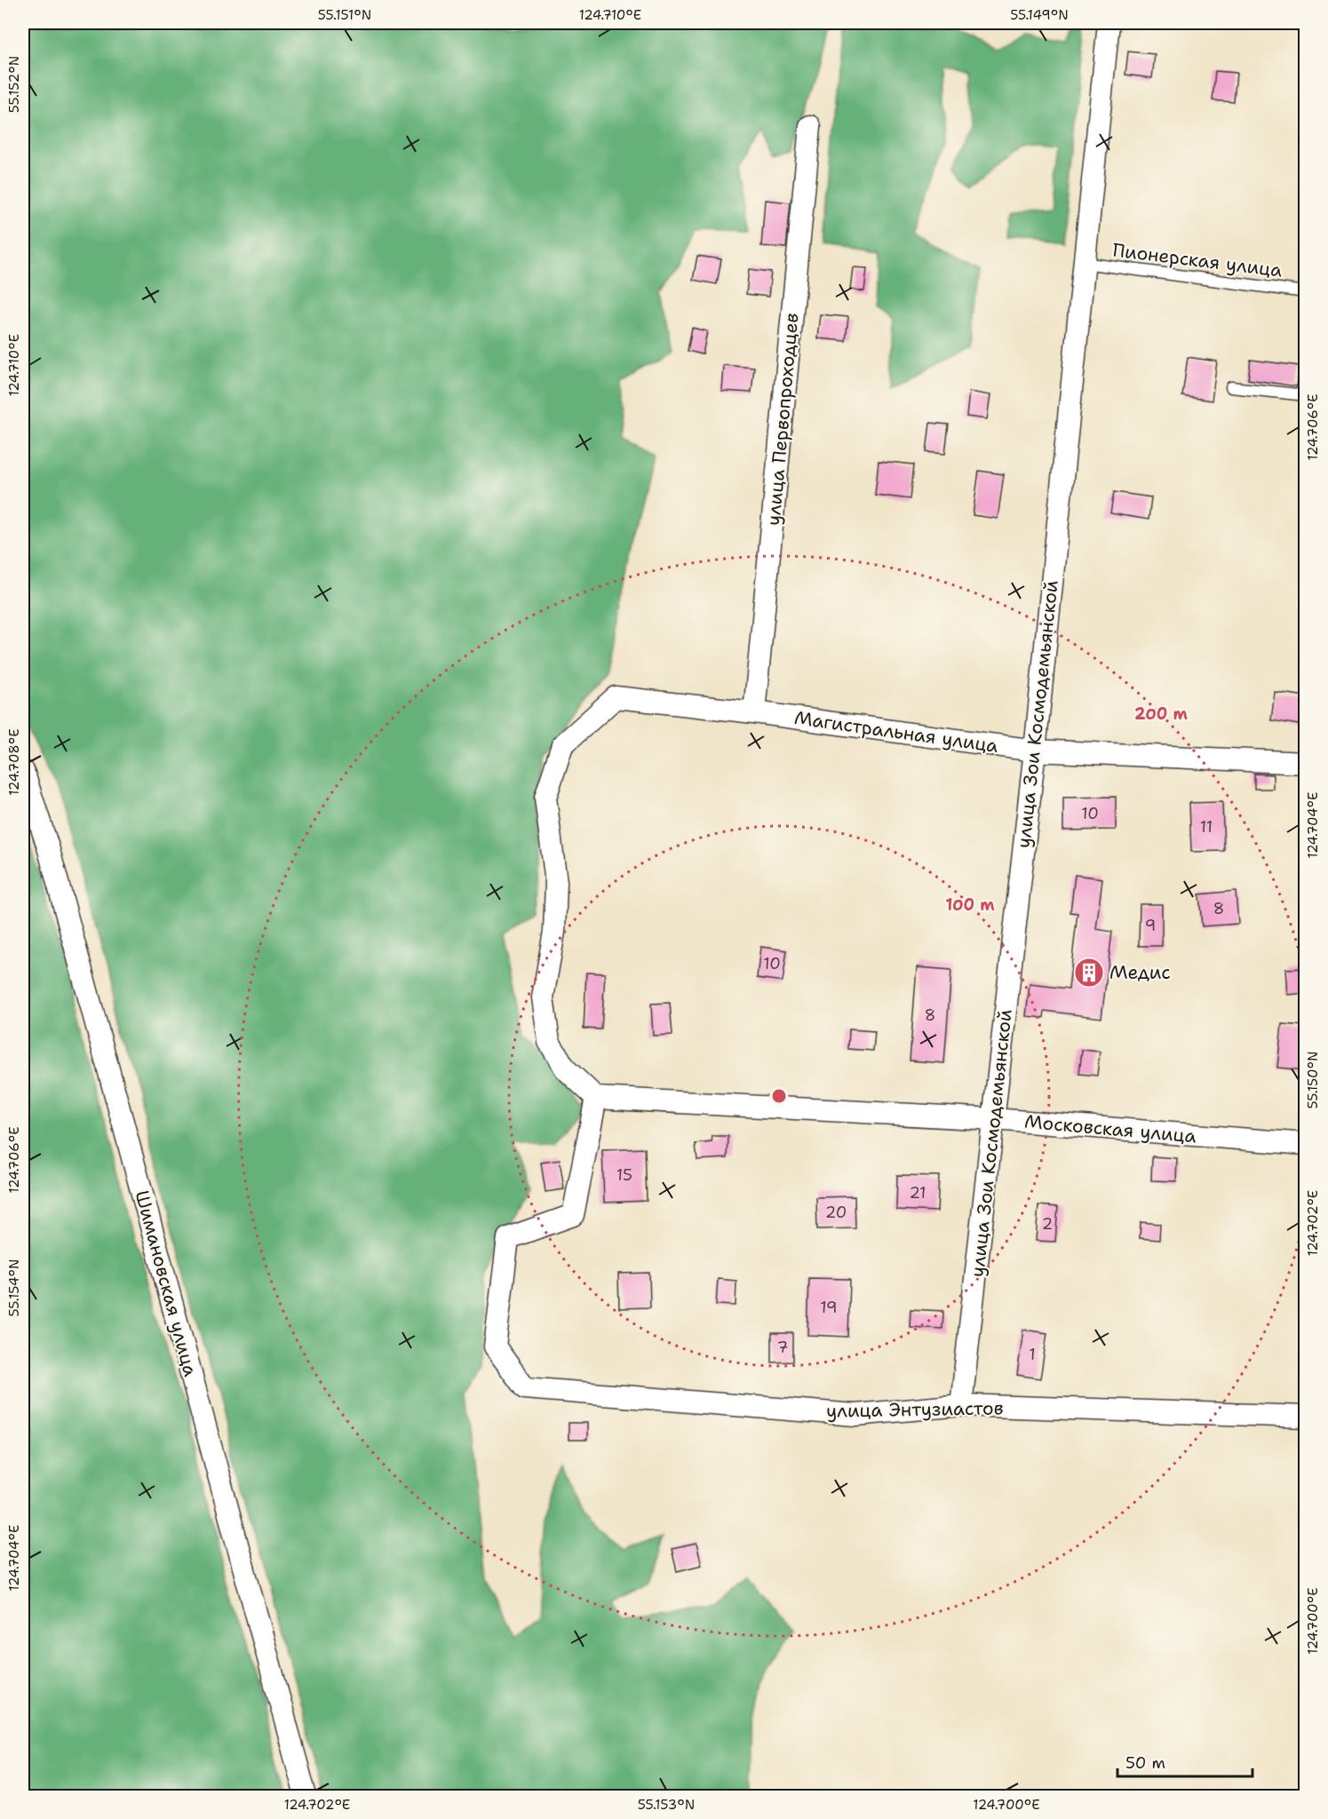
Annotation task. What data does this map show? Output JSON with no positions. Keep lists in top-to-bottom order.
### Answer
{
  "streets": {
    "street": [
      "улица Первопроходцев",
      "улица Зои Космодемьянской",
      "Магистральная улица",
      "Московская улица",
      "Шимановская улица",
      "улица Энтузиастов"
    ],
    "lane": ["Пионерская улица"]
  },
  "crossings": [
    ["Пионерская улица", "улица Зои Космодемьянской"],
    ["улица Первопроходцев", "Магистральная улица"],
    ["улица Зои Космодемьянской", "Магистральная улица"],
    ["улица Зои Космодемьянской", "Московская улица"],
    ["улица Зои Космодемьянской", "улица Энтузиастов"],
    ["Магистральная улица", "Московская улица"],
    ["Магистральная улица", "улица Энтузиастов"],
    ["Московская улица", "улица Энтузиастов"]
  ],
  "places": {
    "building": ["Медис"]
  },
  "house_numbers": [
    "10",
    "11",
    "8",
    "9",
    "10",
    "8",
    "15",
    "21",
    "20",
    "2",
    "19",
    "7",
    "1"
  ],
  "scale_bar": "50 m",
  "coordinates": [
    "55.151°N",
    "124.710°E",
    "55.149°N",
    "55.152°N",
    "124.706°E",
    "124.708°E",
    "124.704°E",
    "55.150°N",
    "124.702°E",
    "55.154°N",
    "124.700°E",
    "55.153°N"
  ],
  "rings": ["200 m", "100 m"]
}
